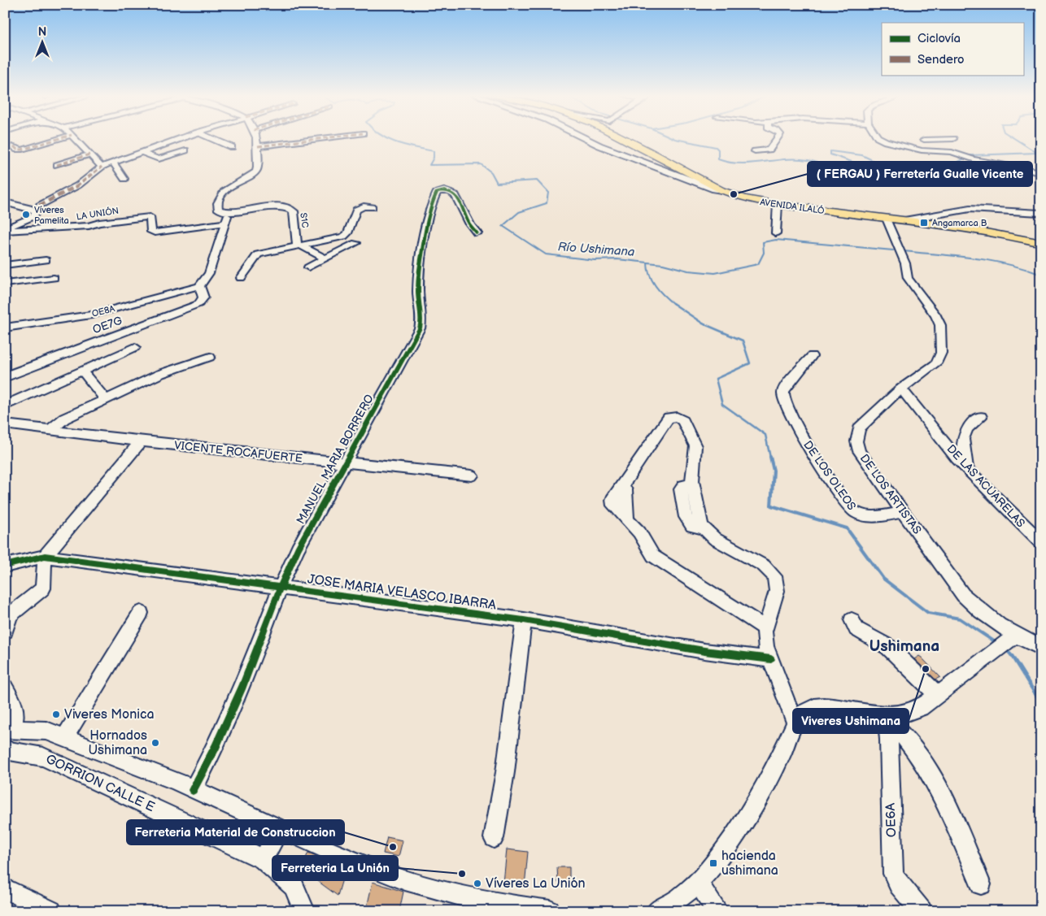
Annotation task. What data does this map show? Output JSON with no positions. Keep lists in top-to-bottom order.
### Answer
{
  "streets": {
    "main road": ["AVENIDA ILALÓ"],
    "street": [
      "LA UNIÓN",
      "S1C",
      "OE8A",
      "OE7G",
      "VICENTE ROCAFUERTE",
      "MANUEL MARIA BORRERO",
      "DE LOS OLEOS",
      "DE LAS ACUARELAS",
      "DE LOS ARTISTAS",
      "JOSE MARIA VELASCO IBARRA",
      "GORRION CALLE E",
      "OE6A"
    ]
  },
  "crossings": [
    ["AVENIDA ILALÓ", "DE LOS ARTISTAS"],
    ["OE8A", "OE7G"],
    ["VICENTE ROCAFUERTE", "MANUEL MARIA BORRERO"],
    ["MANUEL MARIA BORRERO", "JOSE MARIA VELASCO IBARRA"],
    ["DE LOS OLEOS", "DE LOS ARTISTAS"],
    ["DE LAS ACUARELAS", "DE LOS ARTISTAS"]
  ],
  "districts": ["Ushimana"],
  "water": ["Río Ushimana"],
  "places": {
    "other": [
      "( FERGAU ) Ferretería Gualle Vicente",
      "Víveres Pamelita",
      "Viveres Ushimana",
      "Viveres Monica",
      "Hornados Ushimana",
      "Ferreteria Material de Construccion",
      "Ferreteria La Unión",
      "Víveres La Unión"
    ],
    "transit": ["Angamarca B", "hacienda ushimana"]
  },
  "legend": ["Ciclovía", "Sendero"],
  "north": "top"
}
